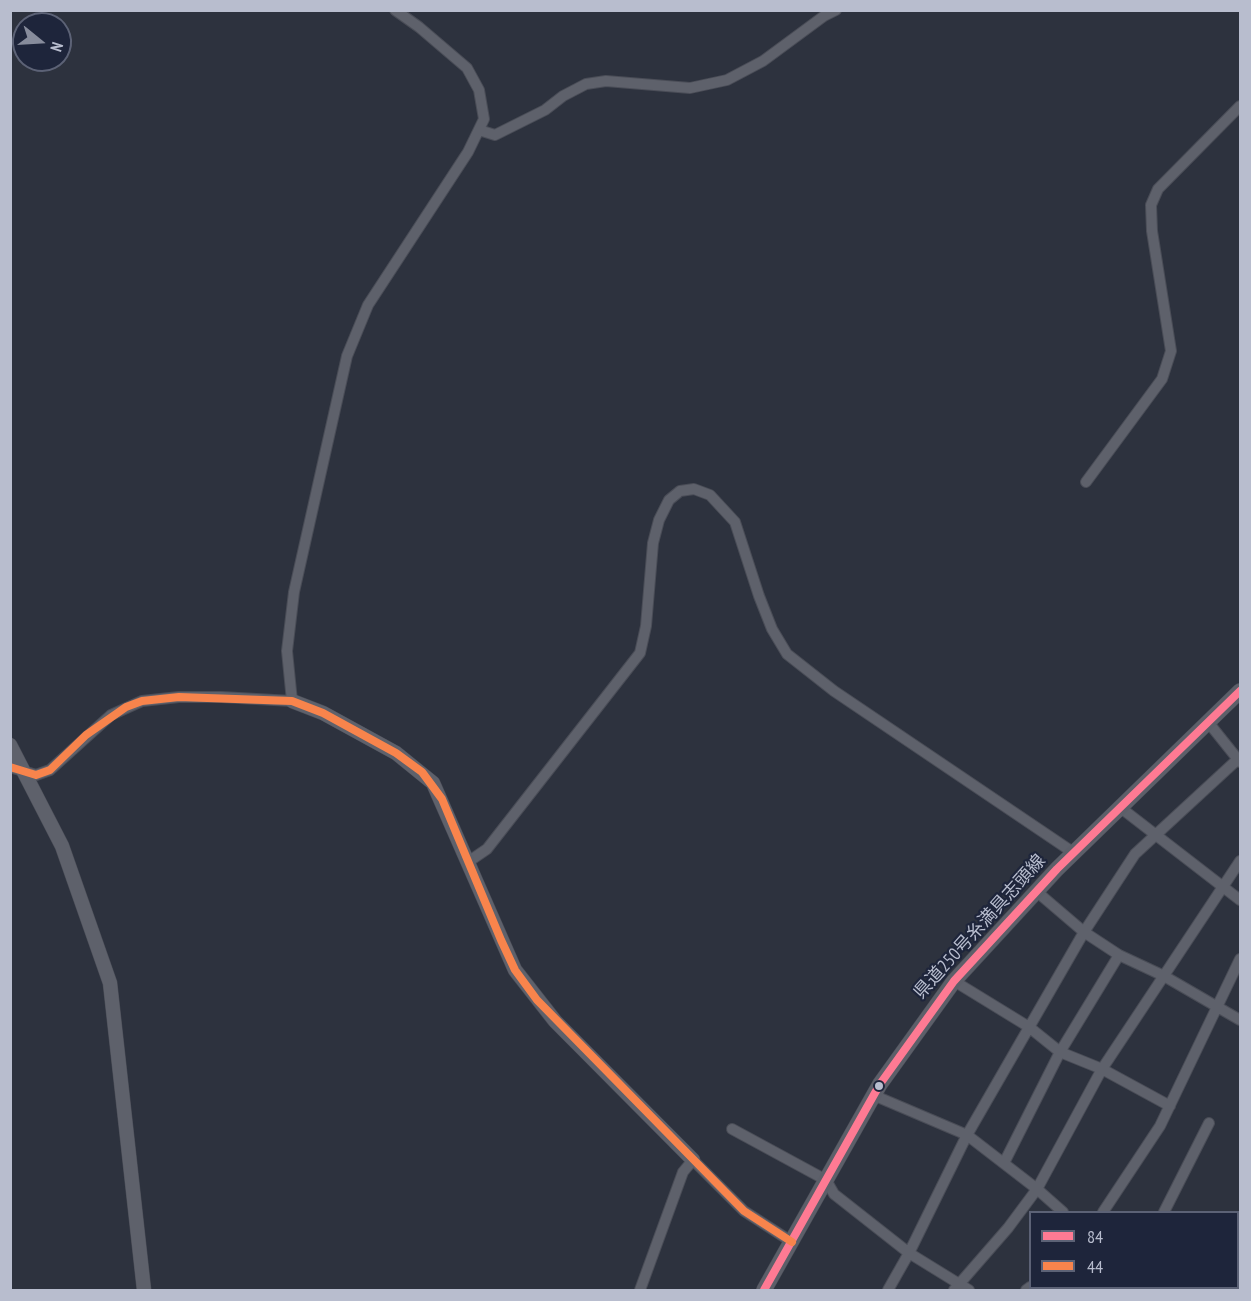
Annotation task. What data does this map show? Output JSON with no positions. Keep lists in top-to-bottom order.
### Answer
{
  "streets": {
    "main road": ["県道250号糸満具志頭線"]
  },
  "lines": ["transit line 84", "transit line 44"],
  "legend": ["84", "44"],
  "north": "right"
}
